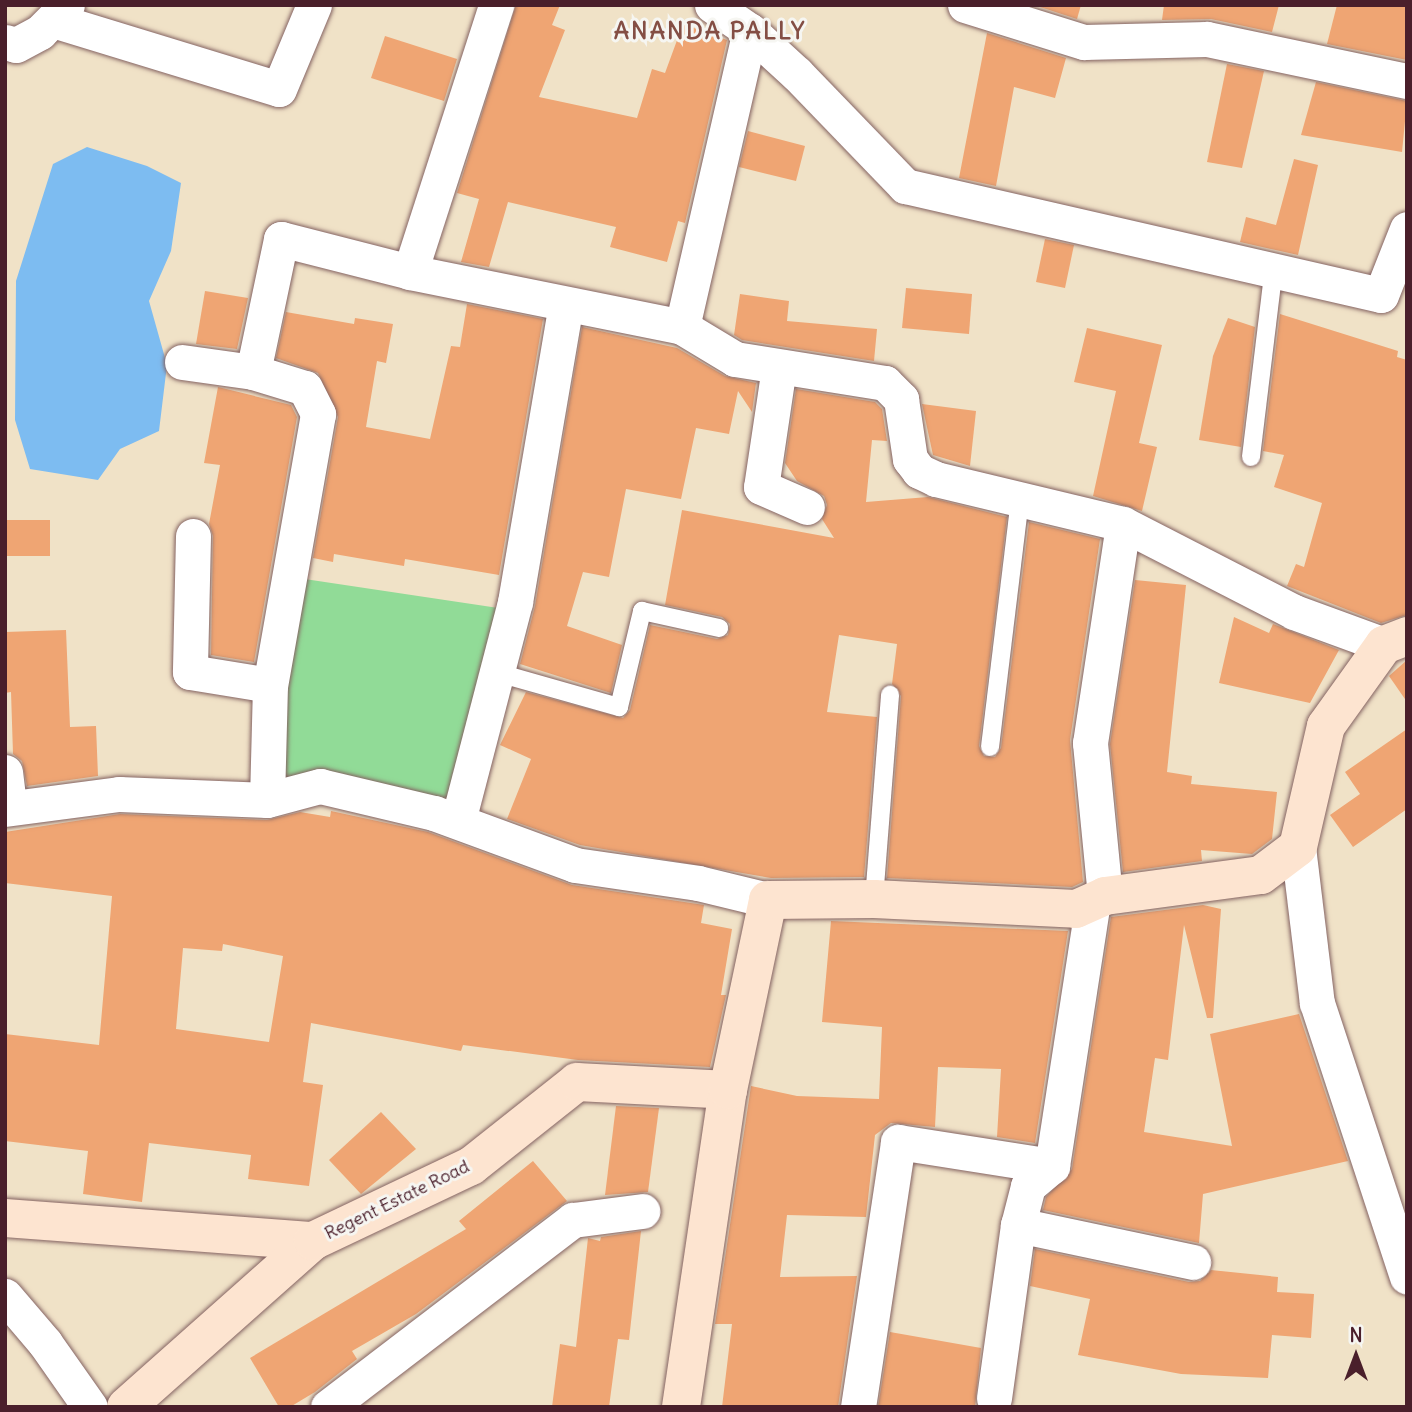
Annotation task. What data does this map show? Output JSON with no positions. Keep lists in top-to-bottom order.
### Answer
{
  "streets": {
    "street": ["Regent Estate Road"]
  },
  "districts": ["ANANDA PALLY"],
  "north": "top"
}
